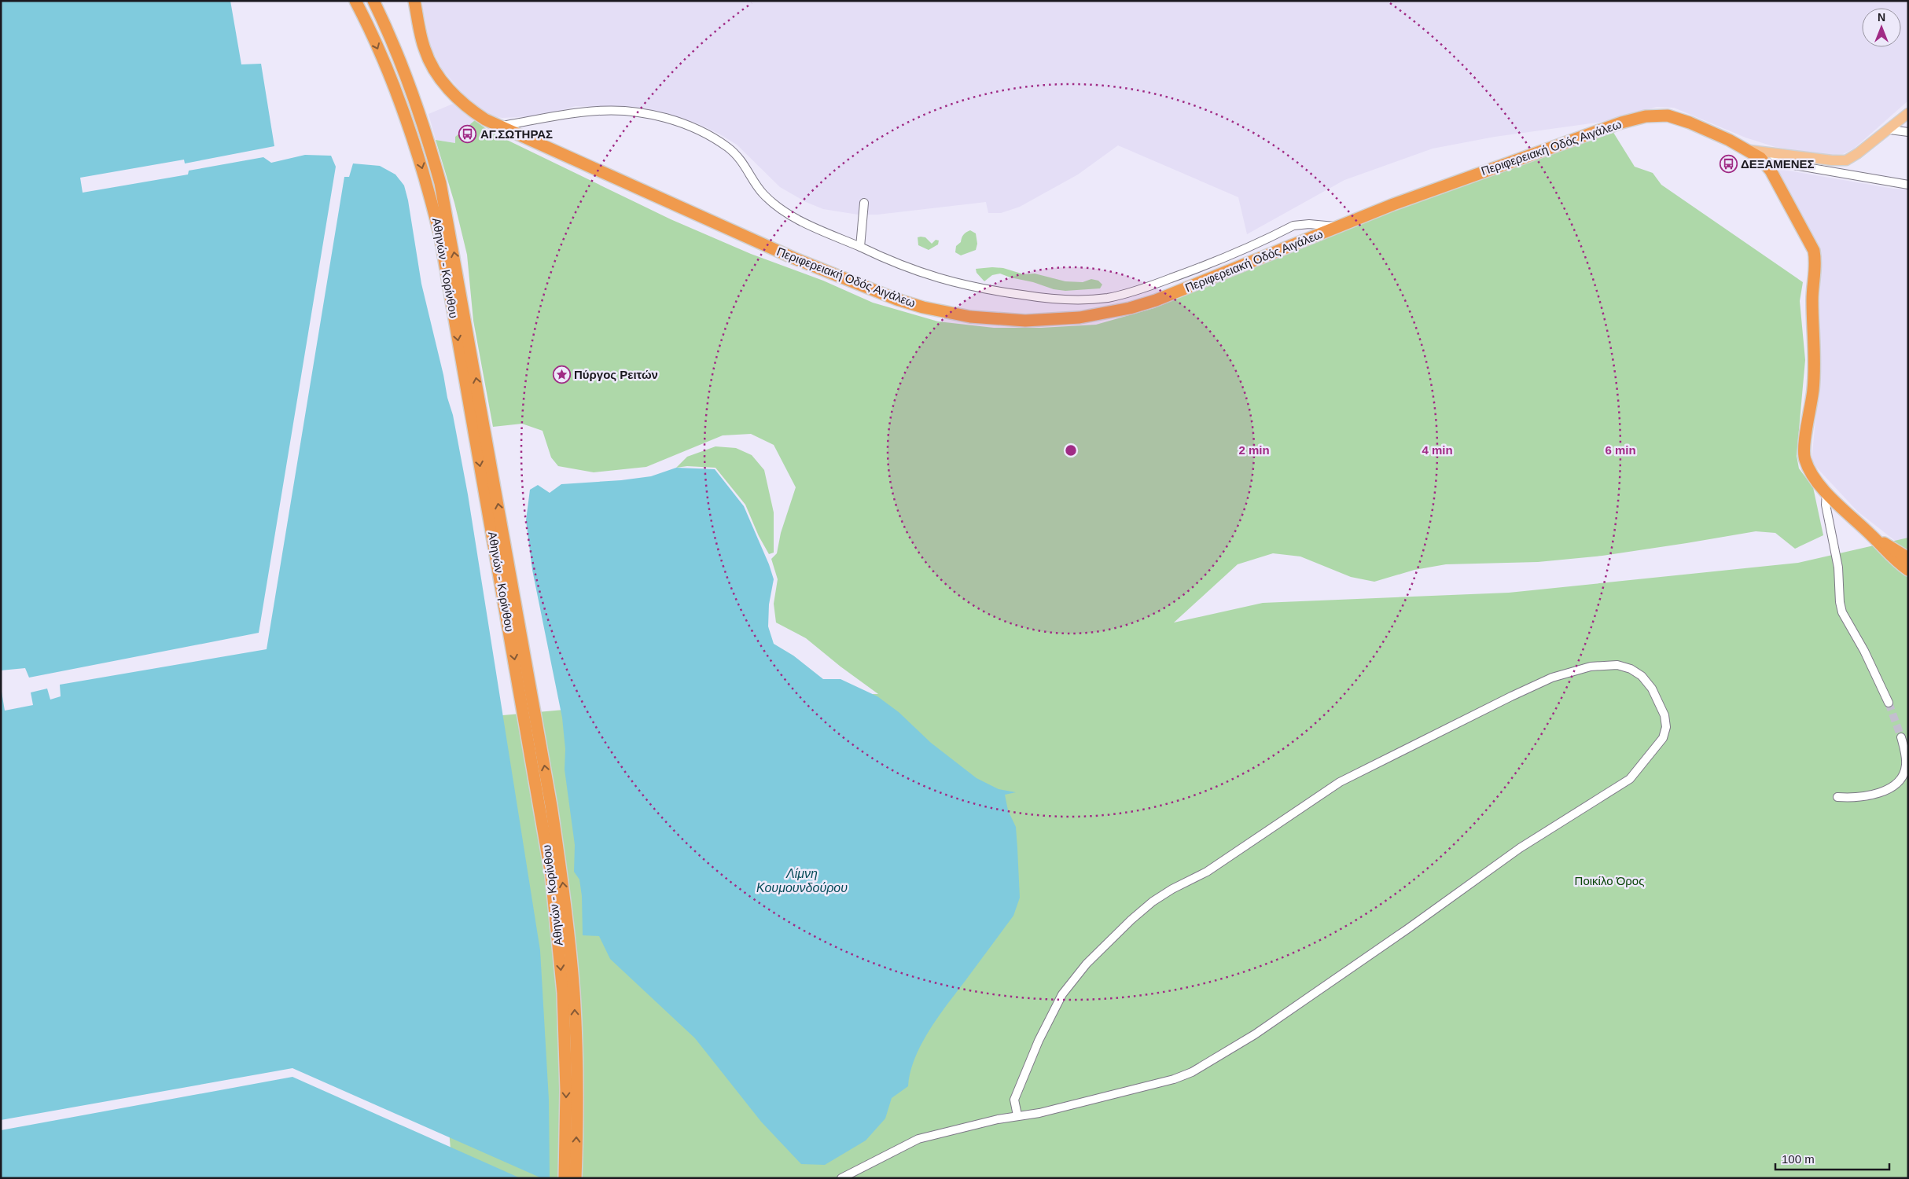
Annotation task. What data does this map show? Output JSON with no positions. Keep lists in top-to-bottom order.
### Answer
{
  "streets": {
    "highway": ["Περιφερειακή Οδός Αιγάλεω", "Αθηνών - Κορίνθου"]
  },
  "water": ["Λίμνη Κουμουνδούρου"],
  "parks": ["Ποικίλο Όρος"],
  "places": {
    "bus stop": ["ΑΓ.ΣΩΤΗΡΑΣ", "ΔΕΞΑΜΕΝΕΣ"],
    "place": ["Πύργος Ρειτών"]
  },
  "scale_bar": "100 m",
  "north": "top",
  "rings": ["2 min", "4 min", "6 min"]
}
